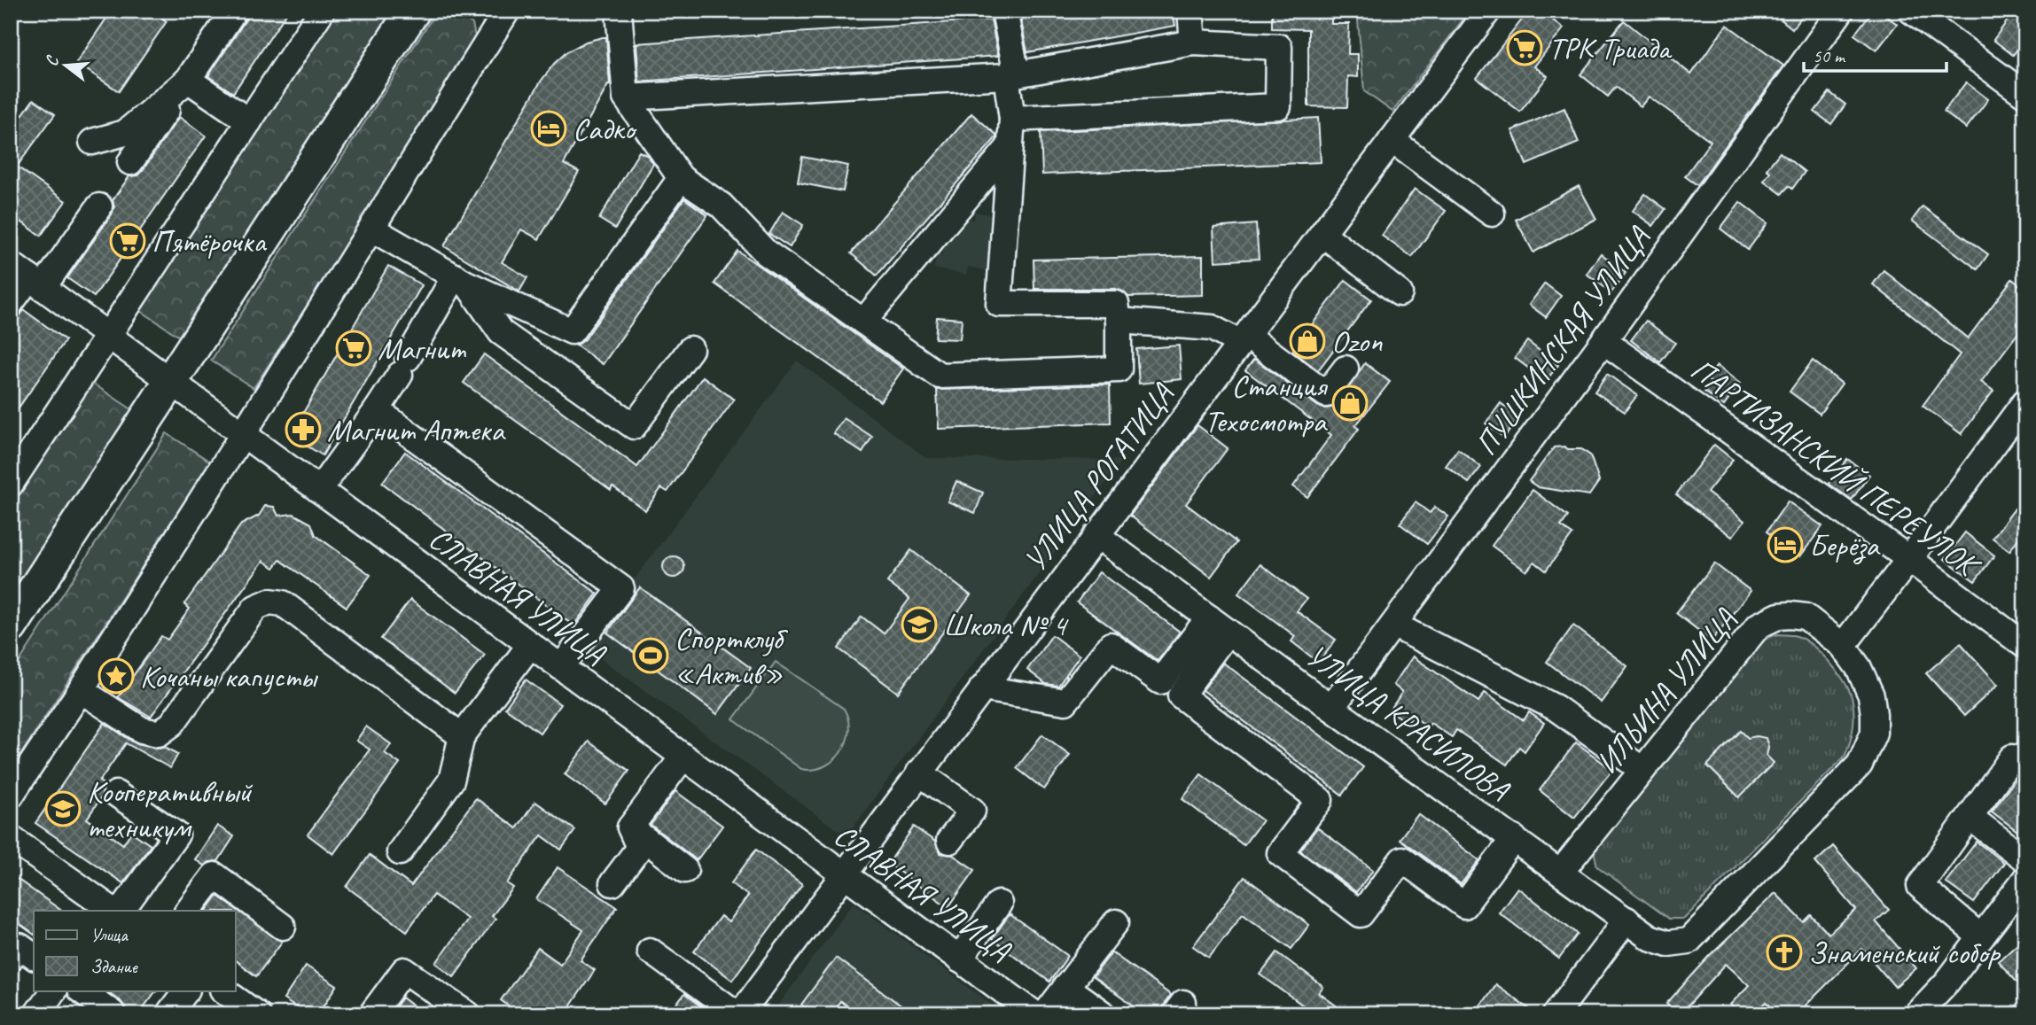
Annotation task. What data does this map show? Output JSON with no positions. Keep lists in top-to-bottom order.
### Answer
{
  "streets": {
    "street": [
      "ПУШКИНСКАЯ УЛИЦА",
      "ПАРТИЗАНСКИЙ ПЕРЕУЛОК",
      "УЛИЦА РОГАТИЦА",
      "СЛАВНАЯ УЛИЦА",
      "ИЛЬИНА УЛИЦА",
      "УЛИЦА КРАСИЛОВА"
    ]
  },
  "crossings": [
    ["ПУШКИНСКАЯ УЛИЦА", "ПАРТИЗАНСКИЙ ПЕРЕУЛОК"],
    ["ПУШКИНСКАЯ УЛИЦА", "УЛИЦА КРАСИЛОВА"],
    ["УЛИЦА РОГАТИЦА", "СЛАВНАЯ УЛИЦА"],
    ["УЛИЦА РОГАТИЦА", "УЛИЦА КРАСИЛОВА"],
    ["ИЛЬИНА УЛИЦА", "УЛИЦА КРАСИЛОВА"]
  ],
  "places": {
    "supermarket": ["ТРК Триада", "Пятёрочка", "Магнит"],
    "hotel": ["Садко", "Берёза"],
    "shop": ["Ozon", "Станция Техосмотра"],
    "pharmacy": ["Магнит Аптека"],
    "school or university": ["Школа № 4", "Кооперативный техникум"],
    "sports": ["Спортклуб «Актив»"],
    "place": ["Кочаны капусты"],
    "church": ["Знаменский собор"]
  },
  "legend": ["Улица", "Здание"],
  "scale_bar": "50 m",
  "north": "left"
}
